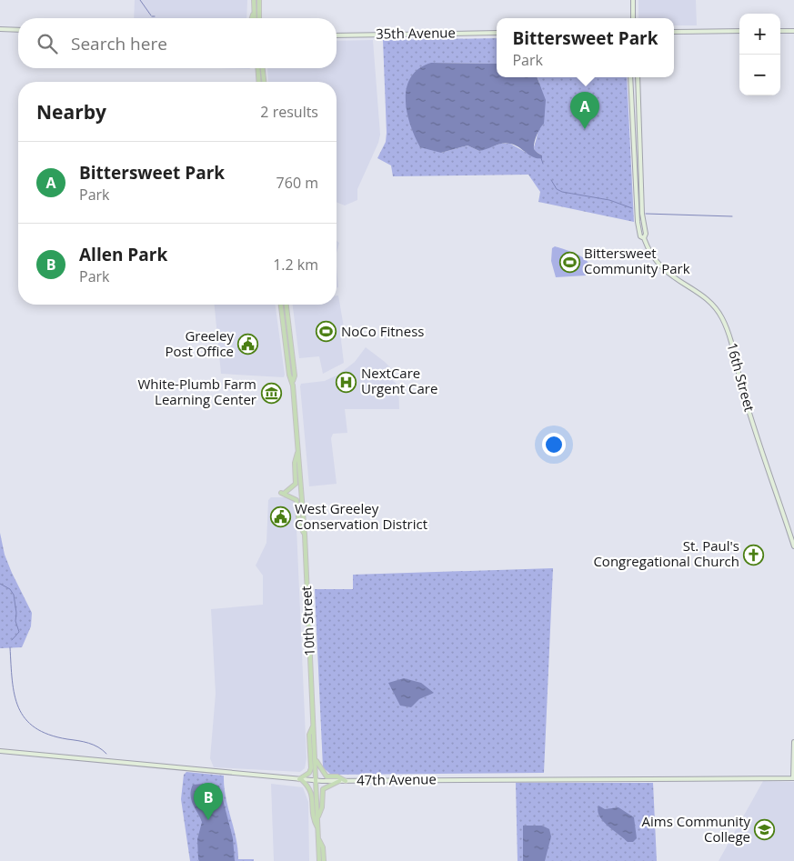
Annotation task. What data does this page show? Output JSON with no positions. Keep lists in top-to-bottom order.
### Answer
{
  "streets": {
    "main road": [
      "35th Avenue",
      "16th Street",
      "10th Street",
      "47th Avenue"
    ]
  },
  "crossings": [
    ["10th Street", "47th Avenue"]
  ],
  "places": {
    "sports": ["Bittersweet Community Park", "NoCo Fitness"],
    "public building": ["Greeley Post Office", "West Greeley Conservation District"],
    "hospital": ["NextCare Urgent Care"],
    "museum": ["White-Plumb Farm Learning Center"],
    "church": ["St. Paul's Congregational Church"],
    "school or university": ["Aims Community College"]
  },
  "page": {
    "map_buttons": ["+", "−"],
    "popup": ["Bittersweet Park", "Park"],
    "search": "Search here",
    "heading": ["Nearby", "2 results"],
    "pins": ["A", "B"],
    "list": [
      {
        "mark": "A",
        "name": "Bittersweet Park",
        "note": "Park",
        "value": "760 m"
      },
      {
        "mark": "B",
        "name": "Allen Park",
        "note": "Park",
        "value": "1.2 km"
      }
    ]
  }
}
